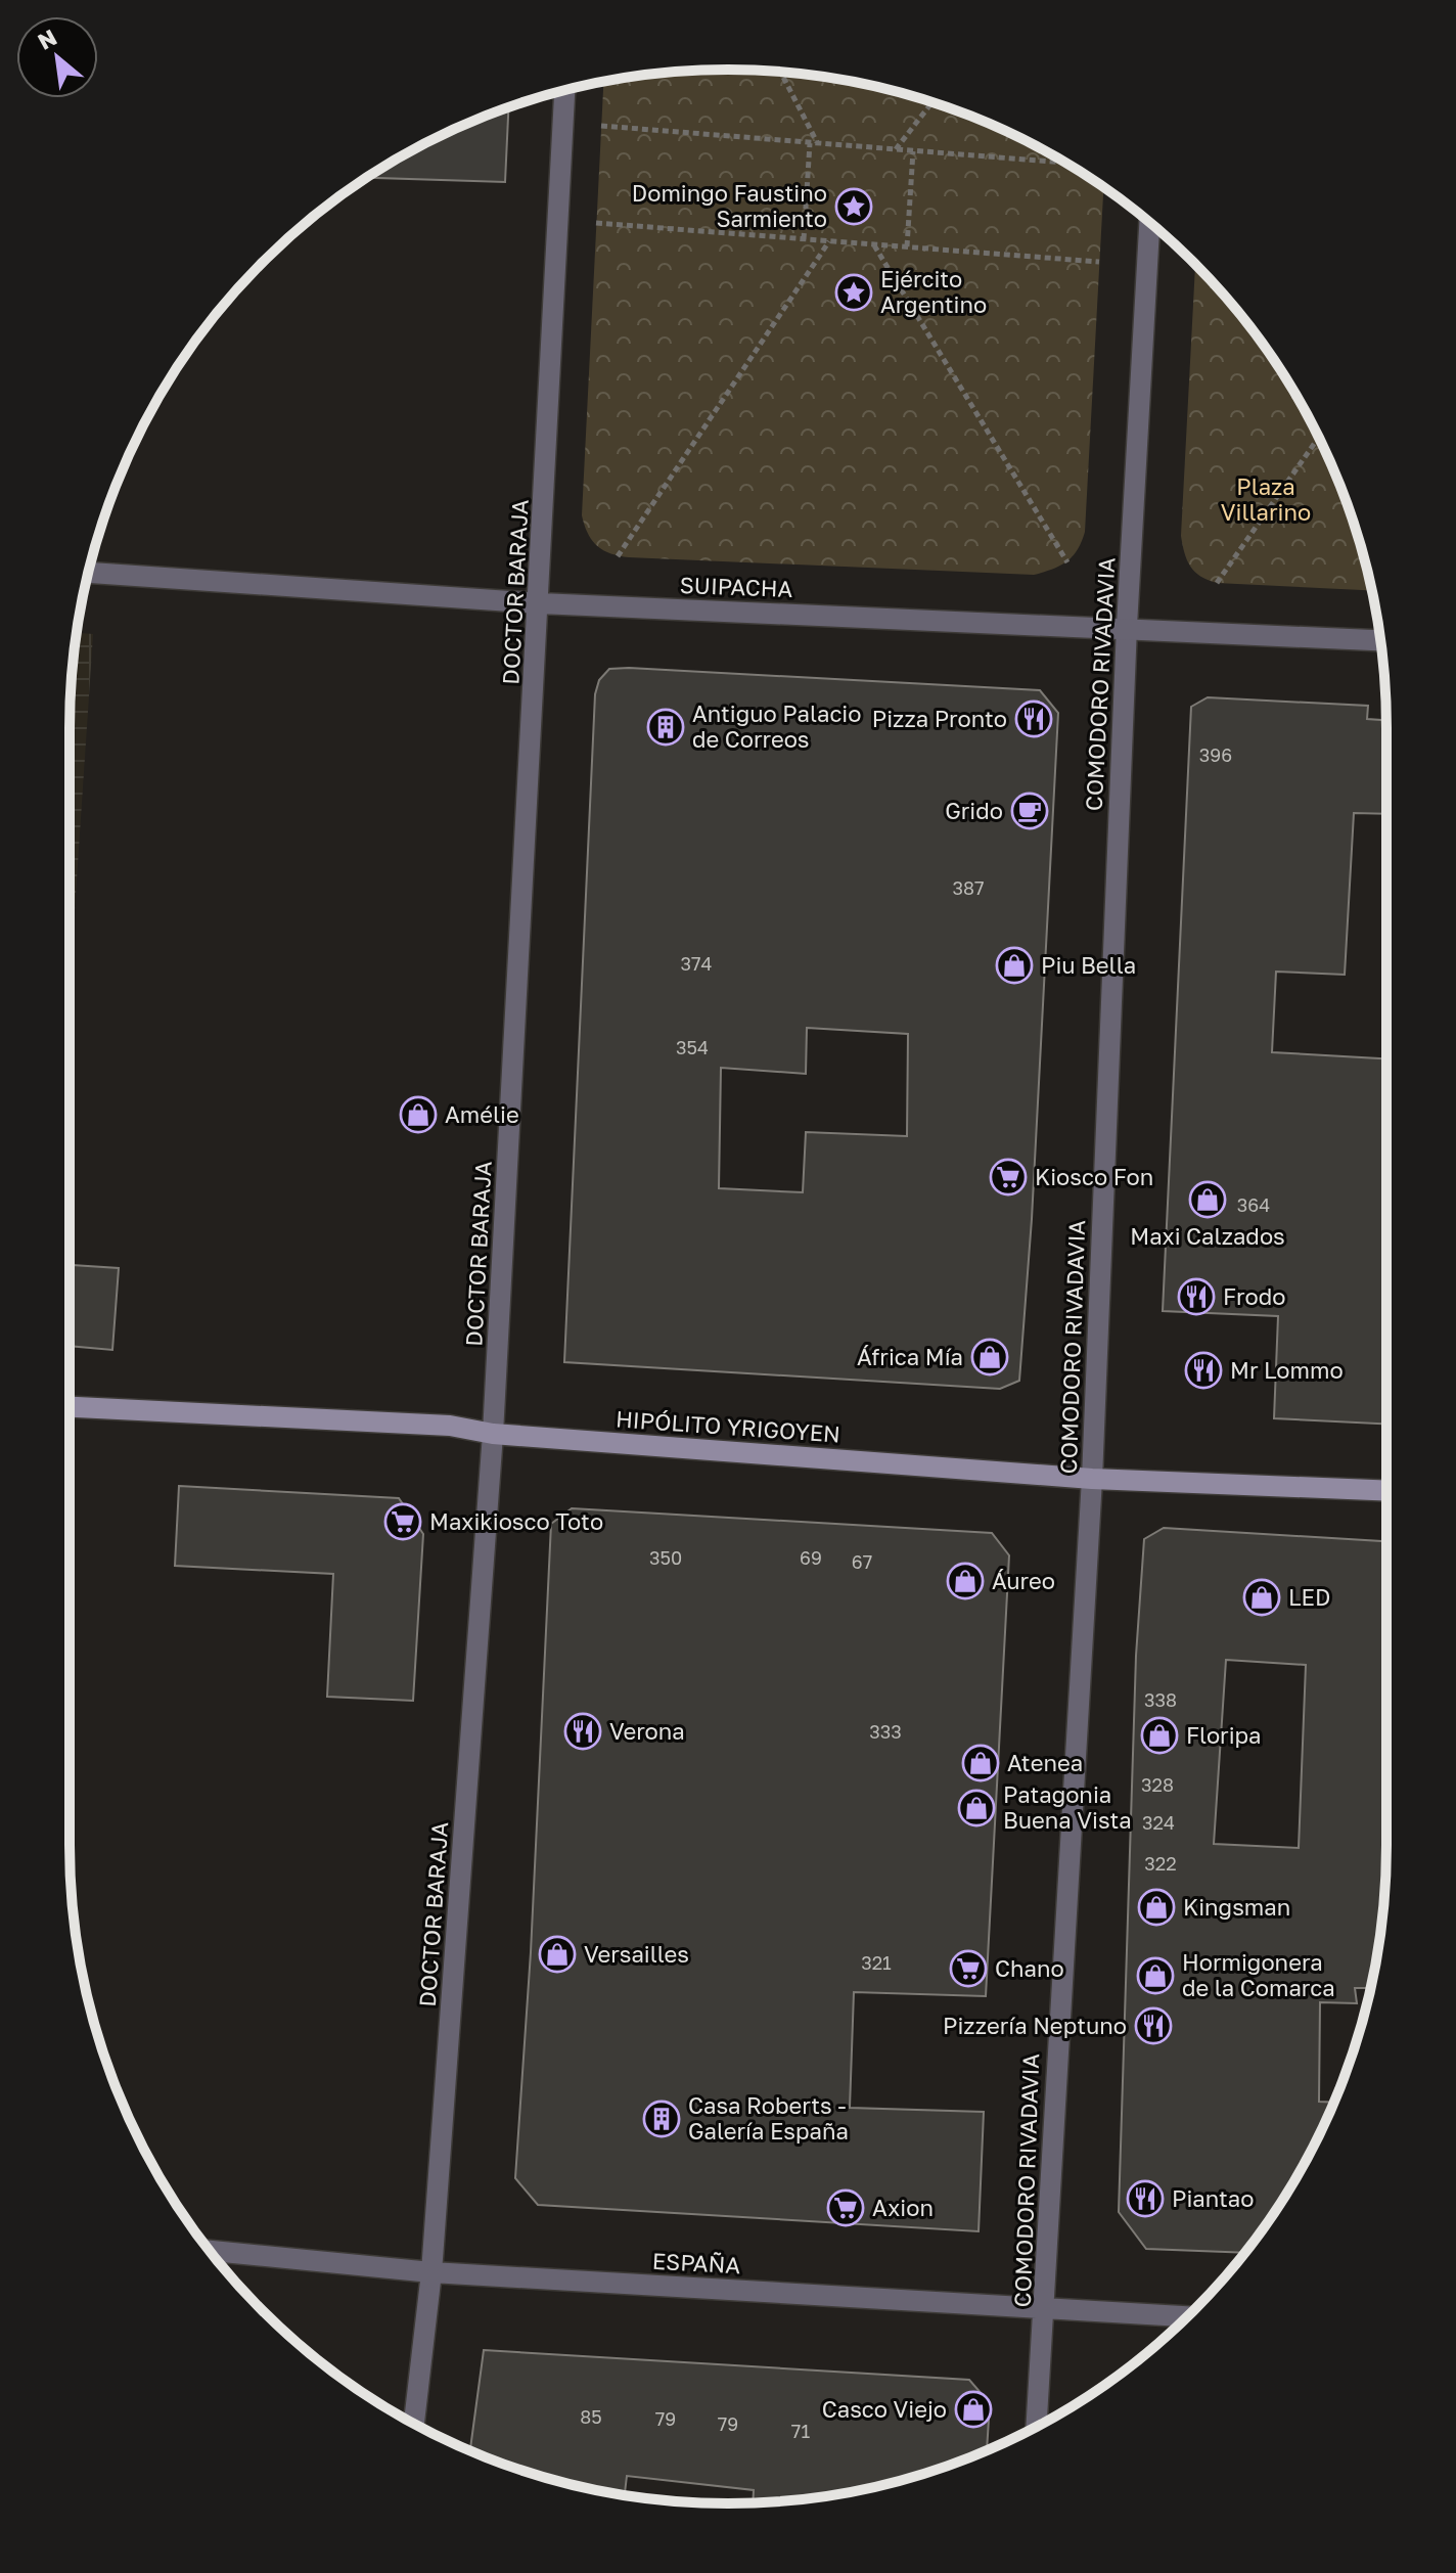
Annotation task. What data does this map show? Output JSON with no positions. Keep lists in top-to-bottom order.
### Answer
{
  "streets": {
    "main road": ["HIPÓLITO YRIGOYEN"],
    "street": [
      "SUIPACHA",
      "DOCTOR BARAJA",
      "COMODORO RIVADAVIA",
      "ESPAÑA"
    ]
  },
  "crossings": [
    ["SUIPACHA", "DOCTOR BARAJA"],
    ["SUIPACHA", "COMODORO RIVADAVIA"],
    ["DOCTOR BARAJA", "HIPÓLITO YRIGOYEN"],
    ["DOCTOR BARAJA", "ESPAÑA"],
    ["COMODORO RIVADAVIA", "HIPÓLITO YRIGOYEN"],
    ["COMODORO RIVADAVIA", "ESPAÑA"]
  ],
  "parks": ["Plaza Villarino"],
  "places": {
    "place": ["Domingo Faustino Sarmiento", "Ejército Argentino"],
    "restaurant": [
      "Pizza Pronto",
      "Frodo",
      "Mr Lommo",
      "Verona",
      "Pizzería Neptuno",
      "Piantao"
    ],
    "building": ["Antiguo Palacio de Correos", "Casa Roberts - Galería España"],
    "cafe": ["Grido"],
    "shop": [
      "Piu Bella",
      "Amélie",
      "Maxi Calzados",
      "África Mía",
      "Áureo",
      "LED",
      "Floripa",
      "Atenea",
      "Patagonia Buena Vista",
      "Kingsman",
      "Versailles",
      "Hormigonera de la Comarca",
      "Casco Viejo"
    ],
    "supermarket": [
      "Kiosco Fon",
      "Maxikiosco Toto",
      "Chano",
      "Axion"
    ]
  },
  "house_numbers": [
    "396",
    "387",
    "374",
    "354",
    "364",
    "350",
    "69",
    "67",
    "338",
    "333",
    "328",
    "324",
    "322",
    "321",
    "85",
    "79",
    "79",
    "71"
  ],
  "north": "top left"
}
